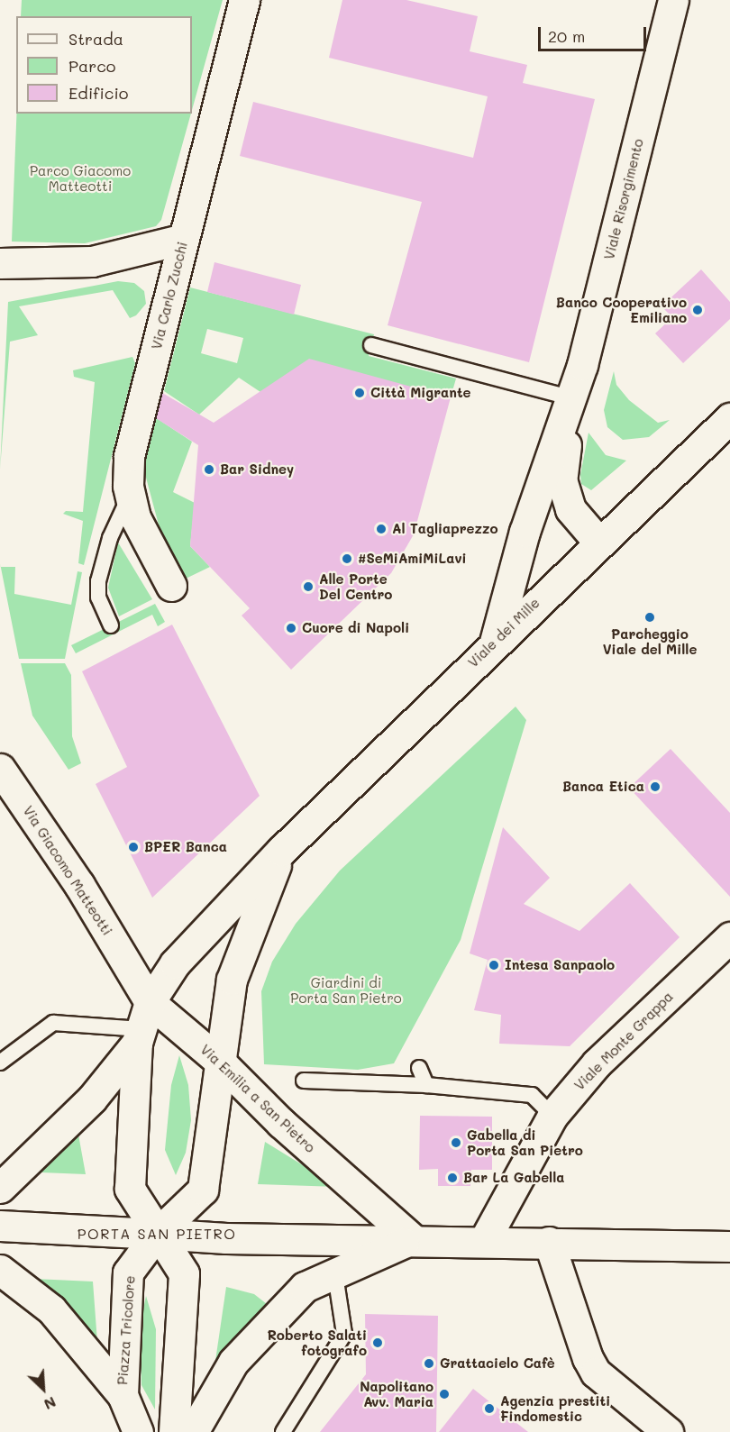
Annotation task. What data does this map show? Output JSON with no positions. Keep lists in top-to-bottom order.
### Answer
{
  "streets": {
    "street": [
      "Viale Risorgimento",
      "Via Carlo Zucchi",
      "Viale dei Mille",
      "Via Giacomo Matteotti",
      "Viale Monte Grappa",
      "Via Emilia a San Pietro",
      "Piazza Tricolore"
    ]
  },
  "crossings": [
    ["Viale Risorgimento", "Viale dei Mille"],
    ["Viale dei Mille", "Via Giacomo Matteotti"],
    ["Viale dei Mille", "Via Emilia a San Pietro"],
    ["Viale dei Mille", "Piazza Tricolore"],
    ["Via Giacomo Matteotti", "Via Emilia a San Pietro"],
    ["Via Emilia a San Pietro", "Piazza Tricolore"]
  ],
  "districts": ["PORTA SAN PIETRO"],
  "parks": ["Parco Giacomo Matteotti", "Giardini di Porta San Pietro"],
  "places": [
    "Banco Cooperativo Emiliano",
    "Città Migrante",
    "Bar Sidney",
    "Al Tagliaprezzo",
    "#SeMiAmiMiLavi",
    "Alle Porte Del Centro",
    "Parcheggio Viale del Mille",
    "Cuore di Napoli",
    "Banca Etica",
    "BPER Banca",
    "Intesa Sanpaolo",
    "Gabella di Porta San Pietro",
    "Bar La Gabella",
    "Roberto Salati fotografo",
    "Grattacielo Cafè",
    "Napolitano Avv. Maria",
    "Agenzia prestiti Findomestic"
  ],
  "legend": ["Strada", "Parco", "Edificio"],
  "scale_bar": "20 m",
  "north": "bottom right"
}
